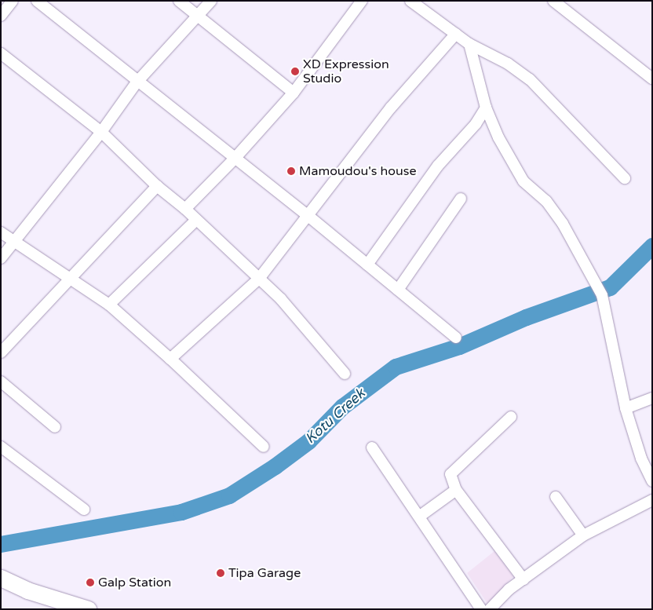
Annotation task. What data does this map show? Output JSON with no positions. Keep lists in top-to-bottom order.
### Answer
{
  "water": ["Kotu Creek"],
  "places": [
    "XD Expression Studio",
    "Mamoudou's house",
    "Tipa Garage",
    "Galp Station"
  ]
}
